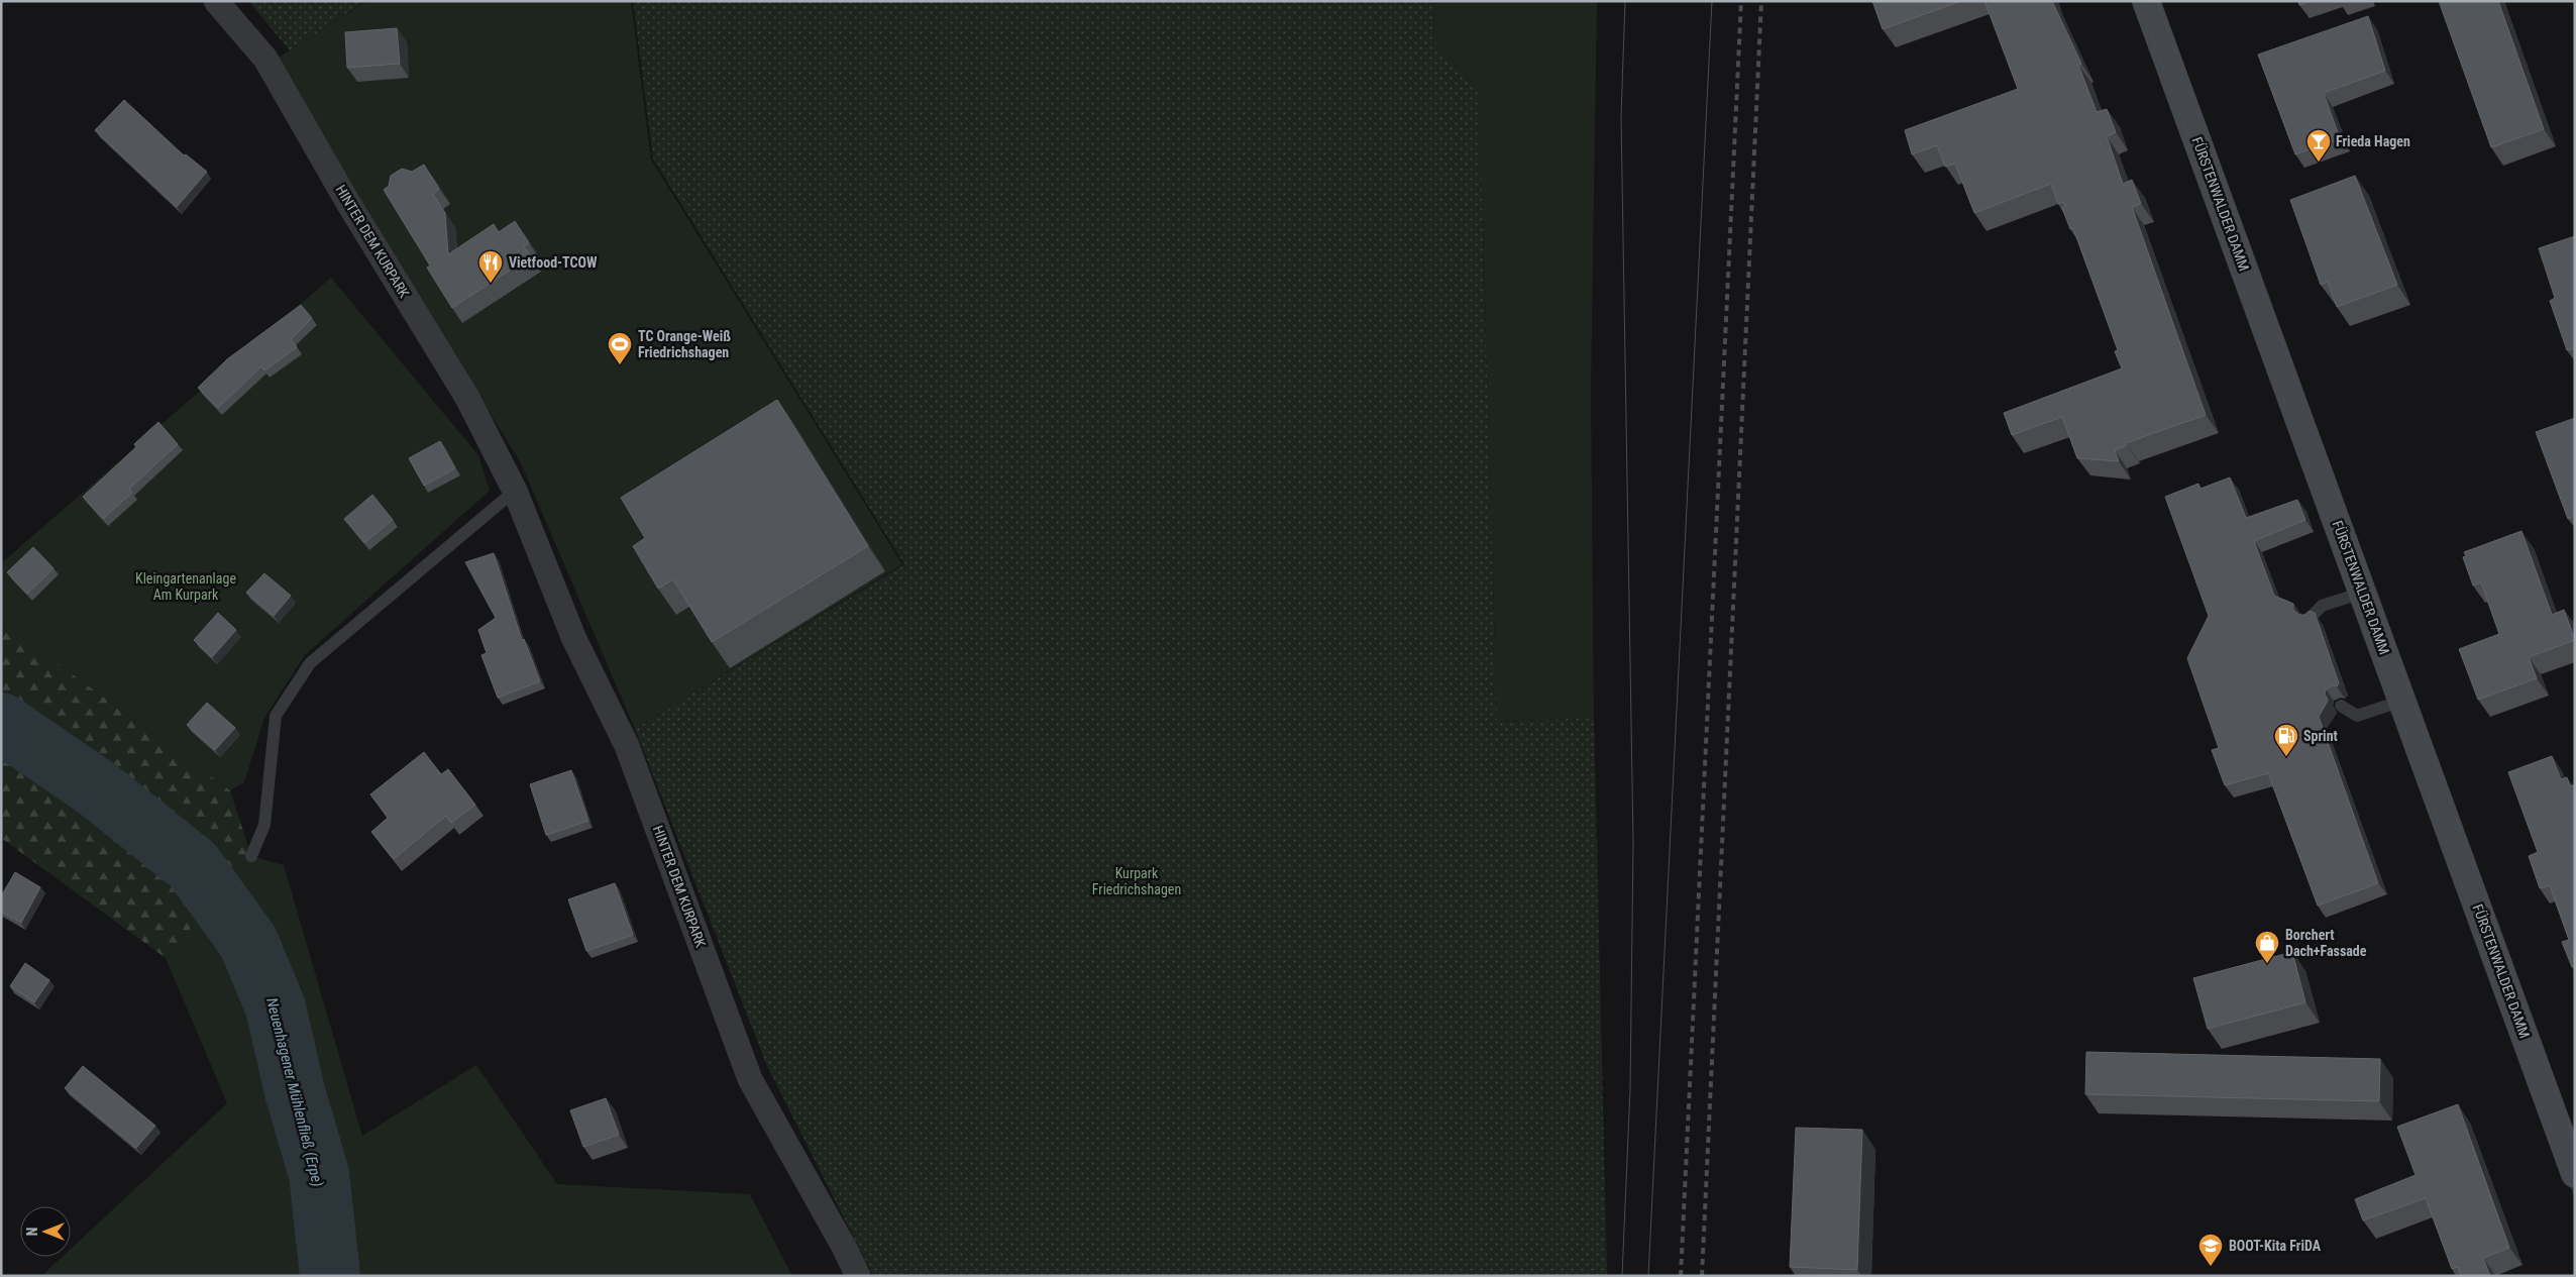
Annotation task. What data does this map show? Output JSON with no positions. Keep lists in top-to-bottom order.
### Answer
{
  "streets": {
    "main road": ["FÜRSTENWALDER DAMM"],
    "street": ["HINTER DEM KURPARK"]
  },
  "water": ["Neuenhagener Mühlenfließ (Erpe)"],
  "parks": ["Kleingartenanlage Am Kurpark", "Kurpark Friedrichshagen"],
  "places": {
    "bar": ["Frieda Hagen"],
    "restaurant": ["Vietfood-TCOW"],
    "sports": ["TC Orange-Weiß Friedrichshagen"],
    "fuel station": ["Sprint"],
    "shop": ["Borchert Dach+Fassade"],
    "school or university": ["BOOT-Kita FriDA"]
  },
  "north": "left"
}
